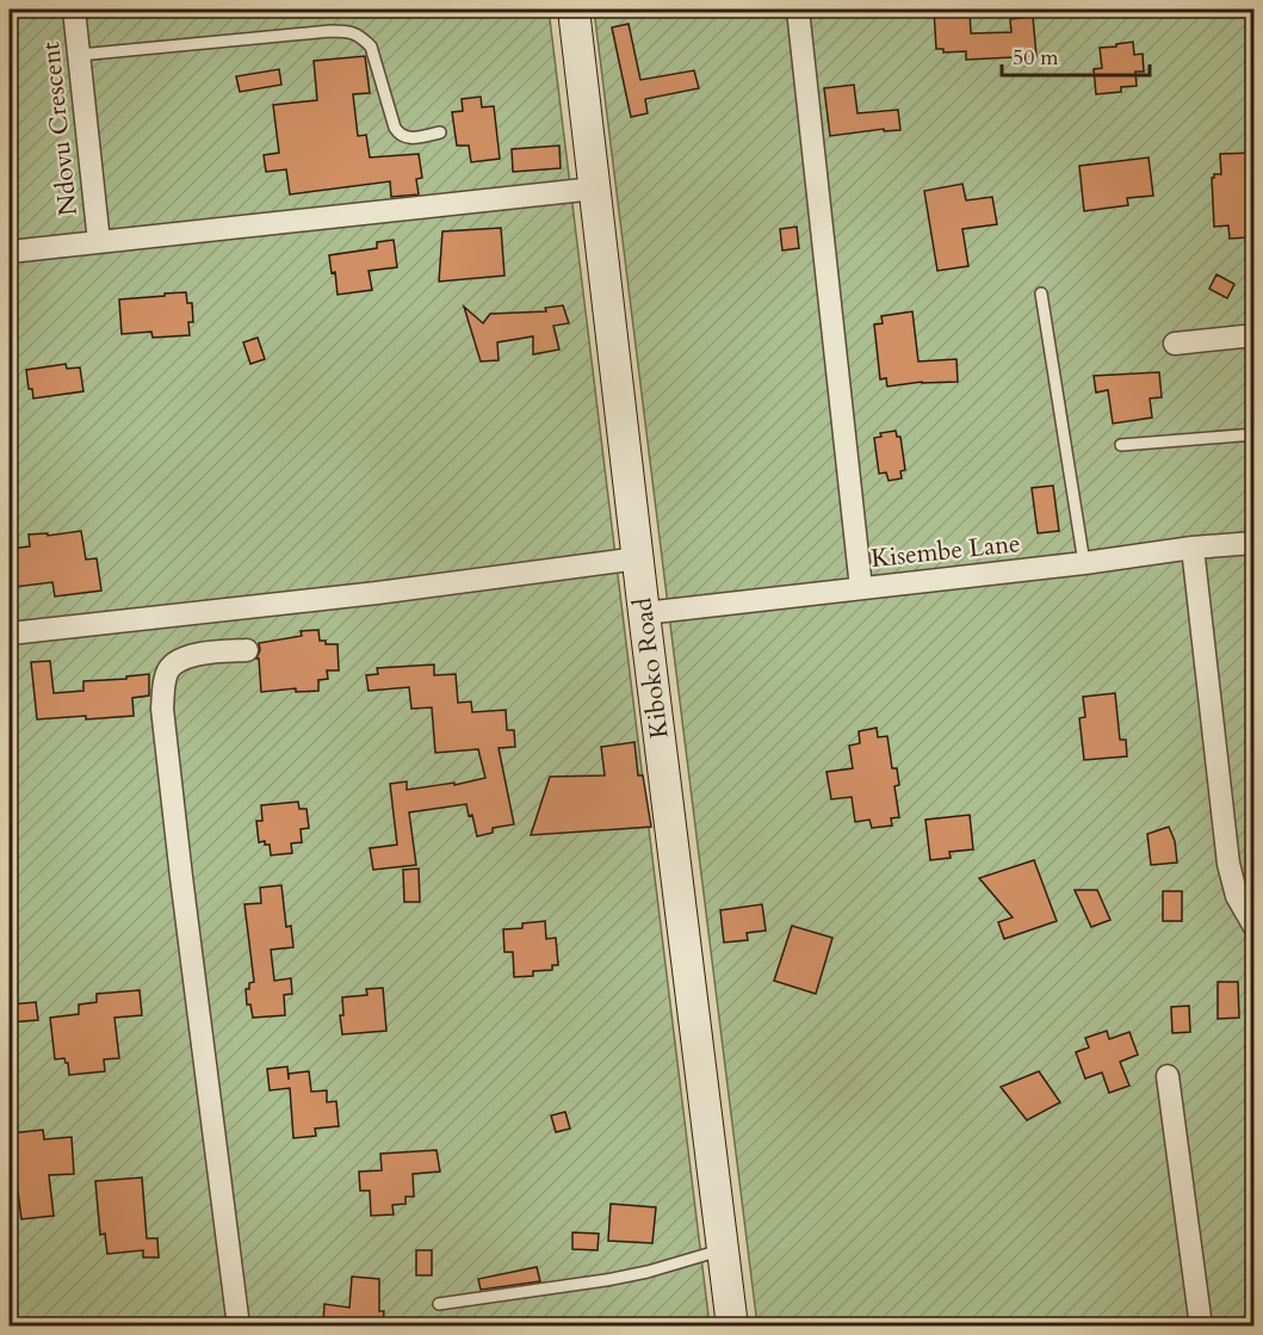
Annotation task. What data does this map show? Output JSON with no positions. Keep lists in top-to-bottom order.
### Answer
{
  "streets": {
    "street": ["Ndovu Crescent", "Kisembe Lane", "Kiboko Road"]
  },
  "crossings": [
    ["Kisembe Lane", "Kiboko Road"]
  ],
  "scale_bar": "50 m"
}
